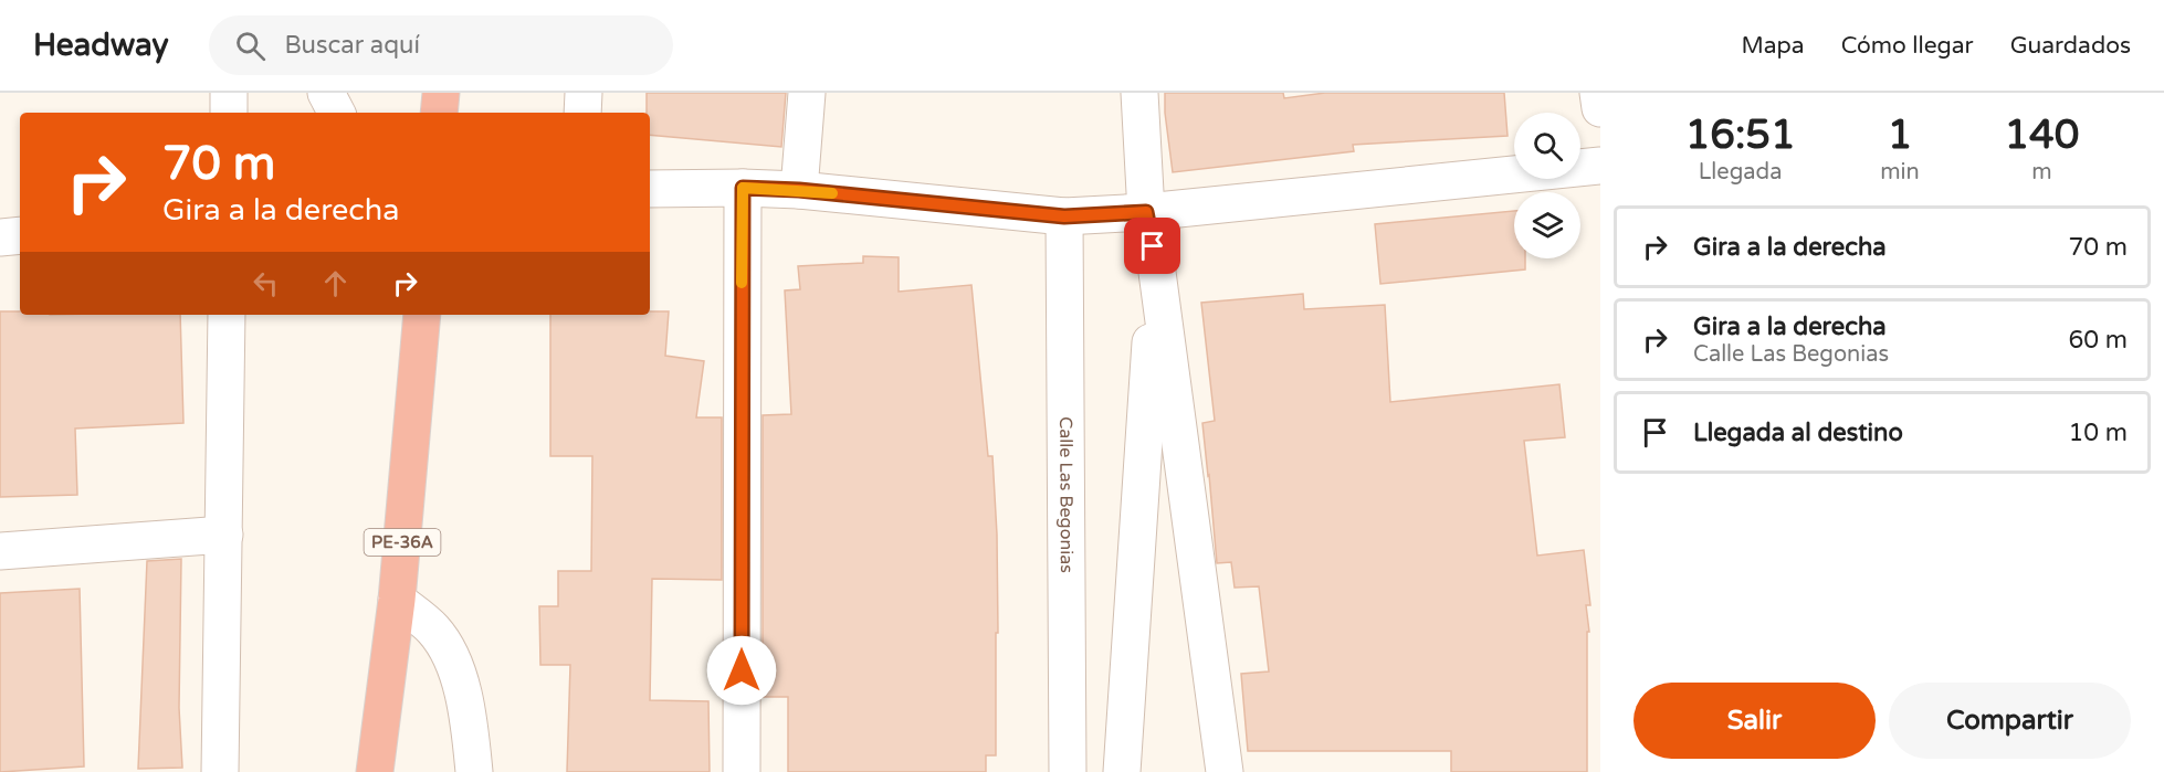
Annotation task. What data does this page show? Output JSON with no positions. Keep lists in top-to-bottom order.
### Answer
{
  "streets": {
    "highway": ["PE-36A"],
    "street": ["Calle Las Begonias"]
  },
  "page": {
    "header": "Headway",
    "search": "Buscar aquí",
    "nav": ["Mapa", "Cómo llegar", "Guardados"],
    "eta": [
      "16:51",
      "Llegada",
      "1",
      "min",
      "140",
      "m"
    ],
    "turn": ["70 m", "Gira a la derecha"],
    "list": [
      {
        "name": "Gira a la derecha",
        "value": "70 m"
      },
      {
        "name": "Gira a la derecha",
        "note": "Calle Las Begonias",
        "value": "60 m"
      },
      {
        "name": "Llegada al destino",
        "value": "10 m"
      }
    ],
    "buttons": ["Salir", "Compartir"]
  }
}
